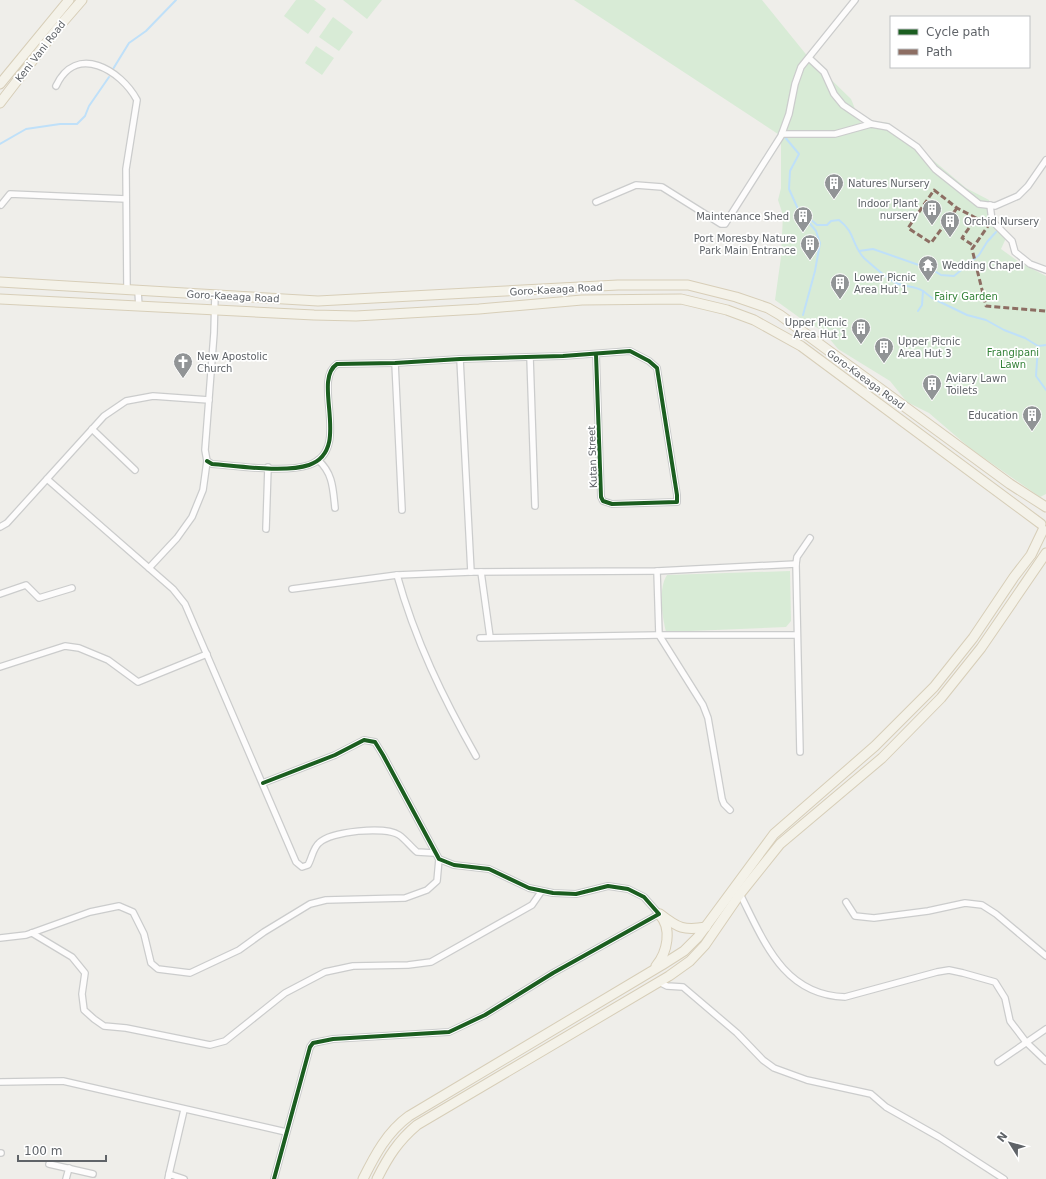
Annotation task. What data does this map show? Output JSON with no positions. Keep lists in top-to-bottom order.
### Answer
{
  "streets": {
    "main road": ["Keni Vani Road", "Goro-Kaeaga Road"],
    "street": ["Kutan Street"]
  },
  "parks": ["Fairy Garden", "Frangipani Lawn"],
  "places": {
    "building": [
      "Natures Nursery",
      "Indoor Plant nursery",
      "Maintenance Shed",
      "Orchid Nursery",
      "Port Moresby Nature Park Main Entrance",
      "Lower Picnic Area Hut 1",
      "Upper Picnic Area Hut 1",
      "Upper Picnic Area Hut 3",
      "Aviary Lawn Toilets",
      "Education"
    ],
    "temple": ["Wedding Chapel"],
    "church": ["New Apostolic Church"]
  },
  "legend": ["Cycle path", "Path"],
  "scale_bar": "100 m",
  "north": "top left"
}
